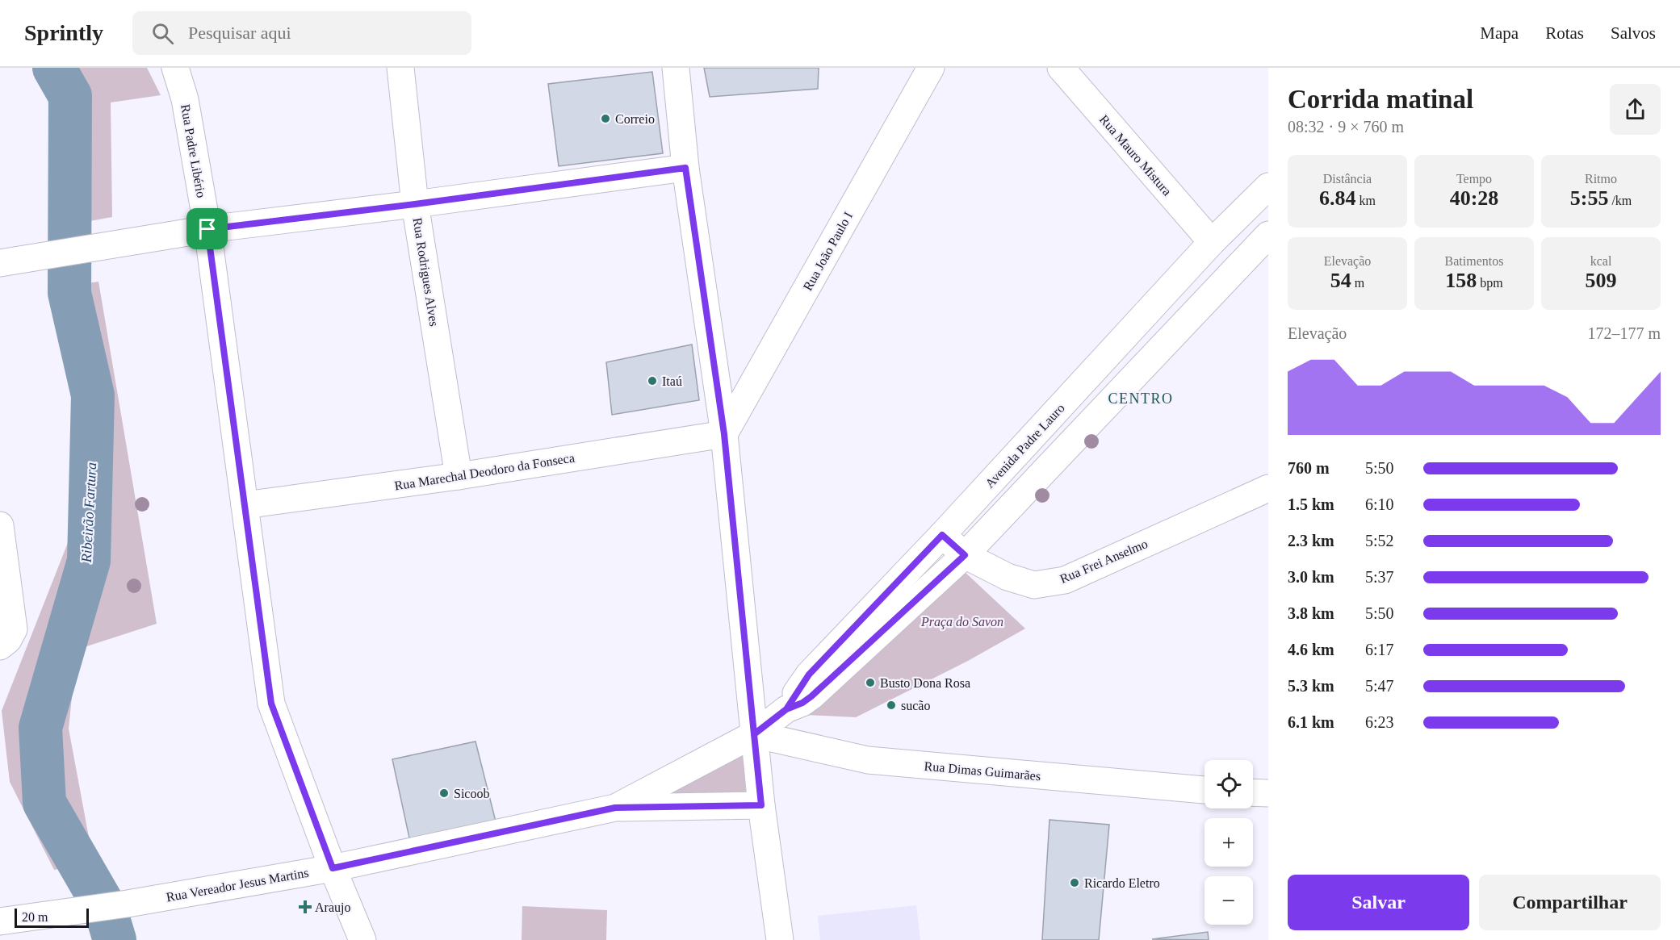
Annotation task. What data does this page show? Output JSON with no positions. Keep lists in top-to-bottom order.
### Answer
{
  "streets": {
    "street": [
      "Rua Padre Libério",
      "Rua Mauro Mistura",
      "Rua João Paulo I",
      "Rua Rodrigues Alves",
      "Avenida Padre Lauro",
      "Rua Marechal Deodoro da Fonseca",
      "Rua Frei Anselmo",
      "Rua Dimas Guimarães",
      "Rua Vereador Jesus Martins"
    ]
  },
  "crossings": [
    ["Rua Padre Libério", "Rua Marechal Deodoro da Fonseca"],
    ["Rua Padre Libério", "Rua Vereador Jesus Martins"],
    ["Rua Mauro Mistura", "Avenida Padre Lauro"],
    ["Rua João Paulo I", "Rua Marechal Deodoro da Fonseca"],
    ["Rua Rodrigues Alves", "Rua Marechal Deodoro da Fonseca"],
    ["Avenida Padre Lauro", "Rua Frei Anselmo"],
    ["Avenida Padre Lauro", "Rua Dimas Guimarães"],
    ["Avenida Padre Lauro", "Rua Vereador Jesus Martins"],
    ["Rua Dimas Guimarães", "Rua Vereador Jesus Martins"]
  ],
  "districts": ["CENTRO"],
  "water": ["Ribeirão Fartura"],
  "parks": ["Praça do Savon"],
  "places": {
    "other": [
      "Correio",
      "Itaú",
      "Busto Dona Rosa",
      "sucão",
      "Sicoob",
      "Ricardo Eletro"
    ],
    "health": ["Araujo"]
  },
  "scale_bar": "20 m",
  "page": {
    "header": "Sprintly",
    "search": "Pesquisar aqui",
    "nav": ["Mapa", "Rotas", "Salvos"],
    "heading": ["Corrida matinal", "08:32 · 9 × 760 m"],
    "stats": [
      ["Distância", "6.84 km"],
      ["Tempo", "40:28"],
      ["Ritmo", "5:55 /km"],
      ["Elevação", "54 m"],
      ["Batimentos", "158 bpm"],
      ["kcal", "509"]
    ],
    "chart": ["Elevação", "172–177 m"],
    "list": [
      {
        "name": "760 m",
        "note": "5:50"
      },
      {
        "name": "1.5 km",
        "note": "6:10"
      },
      {
        "name": "2.3 km",
        "note": "5:52"
      },
      {
        "name": "3.0 km",
        "note": "5:37"
      },
      {
        "name": "3.8 km",
        "note": "5:50"
      },
      {
        "name": "4.6 km",
        "note": "6:17"
      },
      {
        "name": "5.3 km",
        "note": "5:47"
      },
      {
        "name": "6.1 km",
        "note": "6:23"
      }
    ],
    "map_buttons": ["+", "−"],
    "buttons": ["Salvar", "Compartilhar"],
    "scale": "20 m"
  }
}
